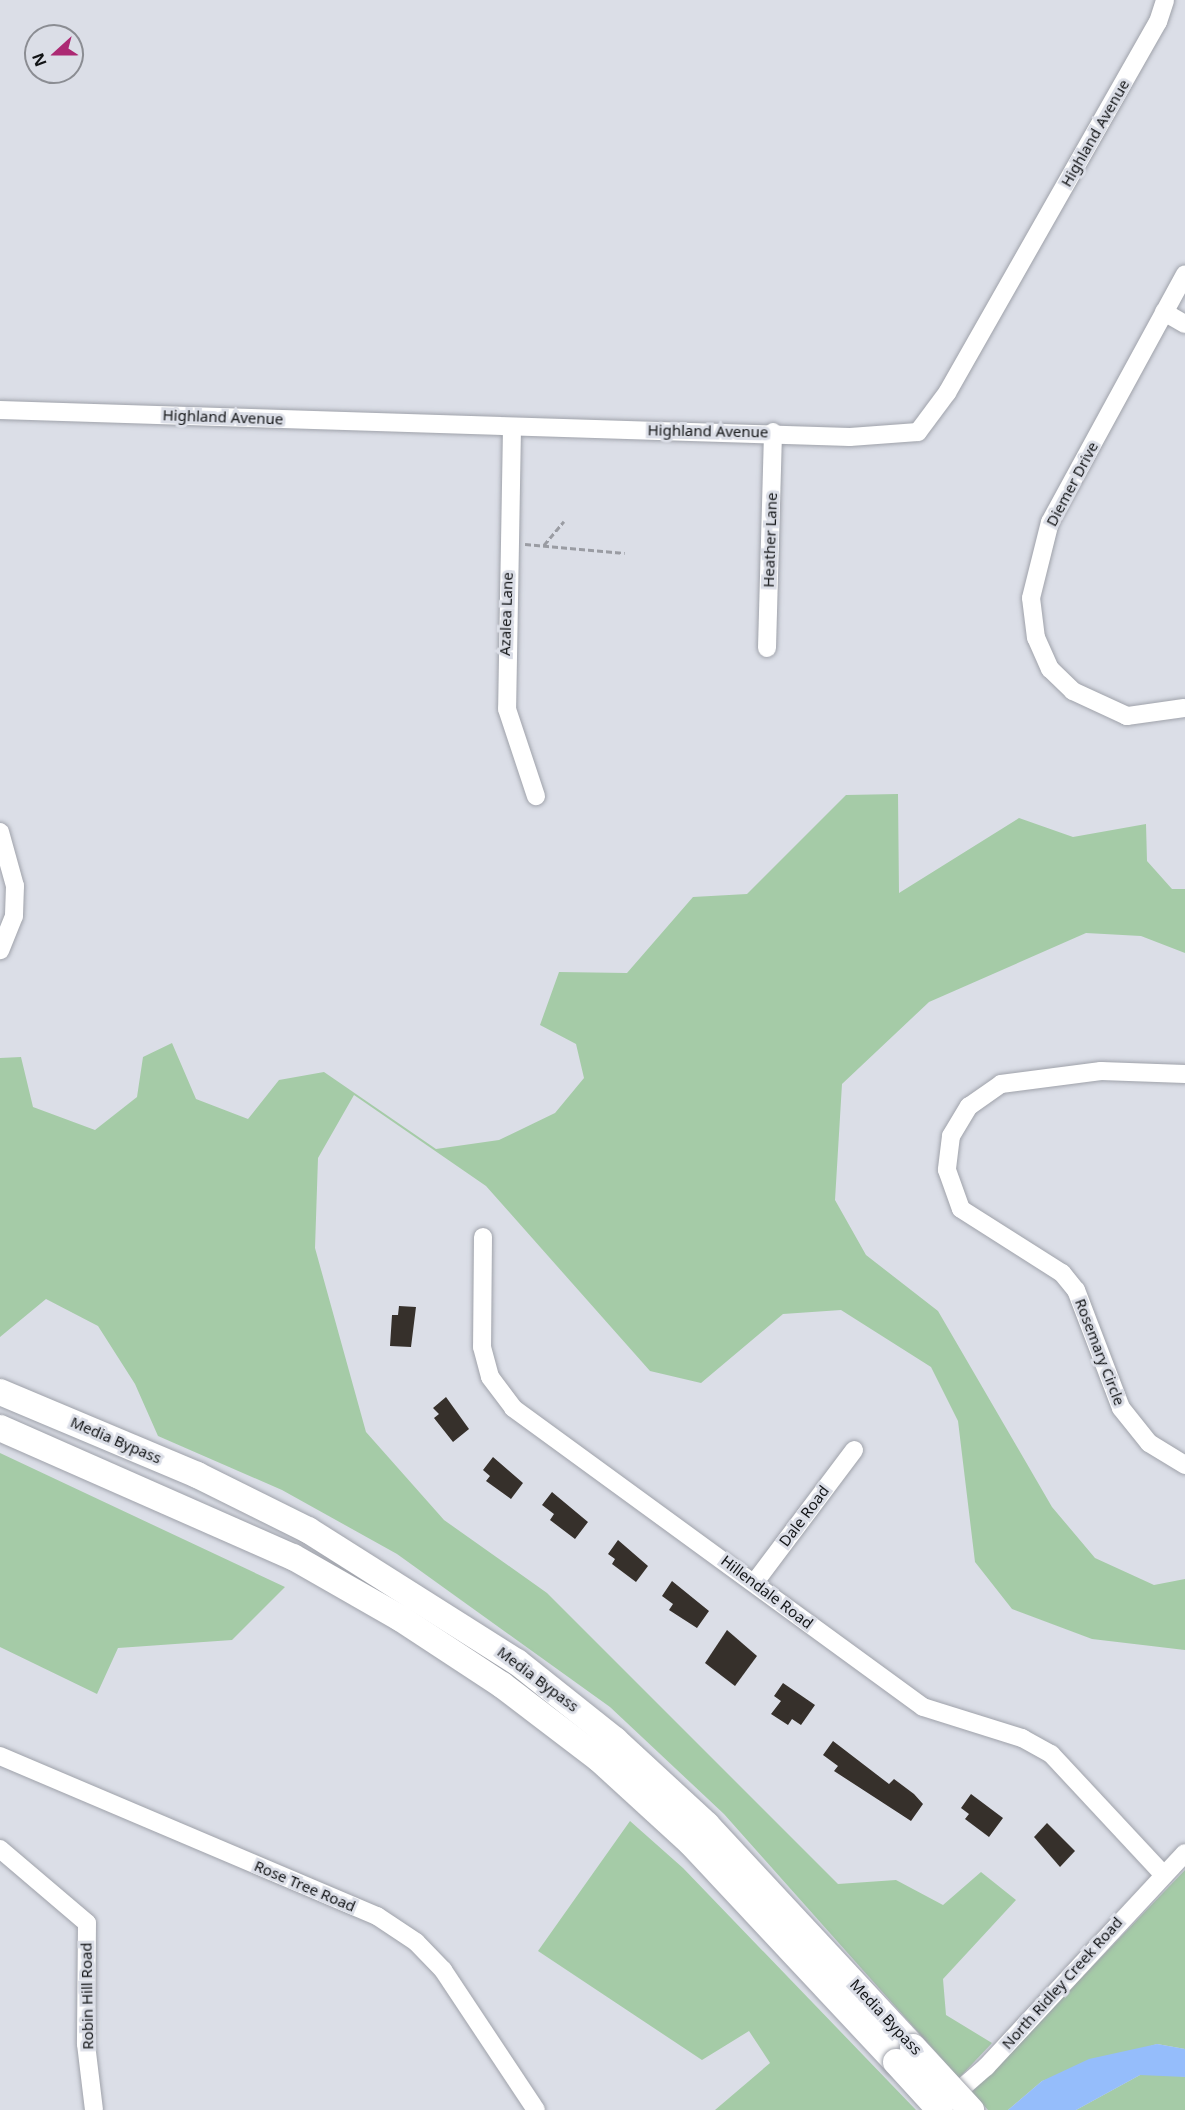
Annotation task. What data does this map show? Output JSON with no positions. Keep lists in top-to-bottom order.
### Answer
{
  "streets": {
    "highway": ["Media Bypass"],
    "street": [
      "Highland Avenue",
      "Diemer Drive",
      "Heather Lane",
      "Azalea Lane",
      "Rosemary Circle",
      "Dale Road",
      "Hillendale Road",
      "Rose Tree Road",
      "North Ridley Creek Road",
      "Robin Hill Road"
    ]
  },
  "crossings": [
    ["Highland Avenue", "Heather Lane"],
    ["Highland Avenue", "Azalea Lane"],
    ["Media Bypass", "North Ridley Creek Road"],
    ["Dale Road", "Hillendale Road"],
    ["Hillendale Road", "North Ridley Creek Road"]
  ],
  "north": "left"
}
